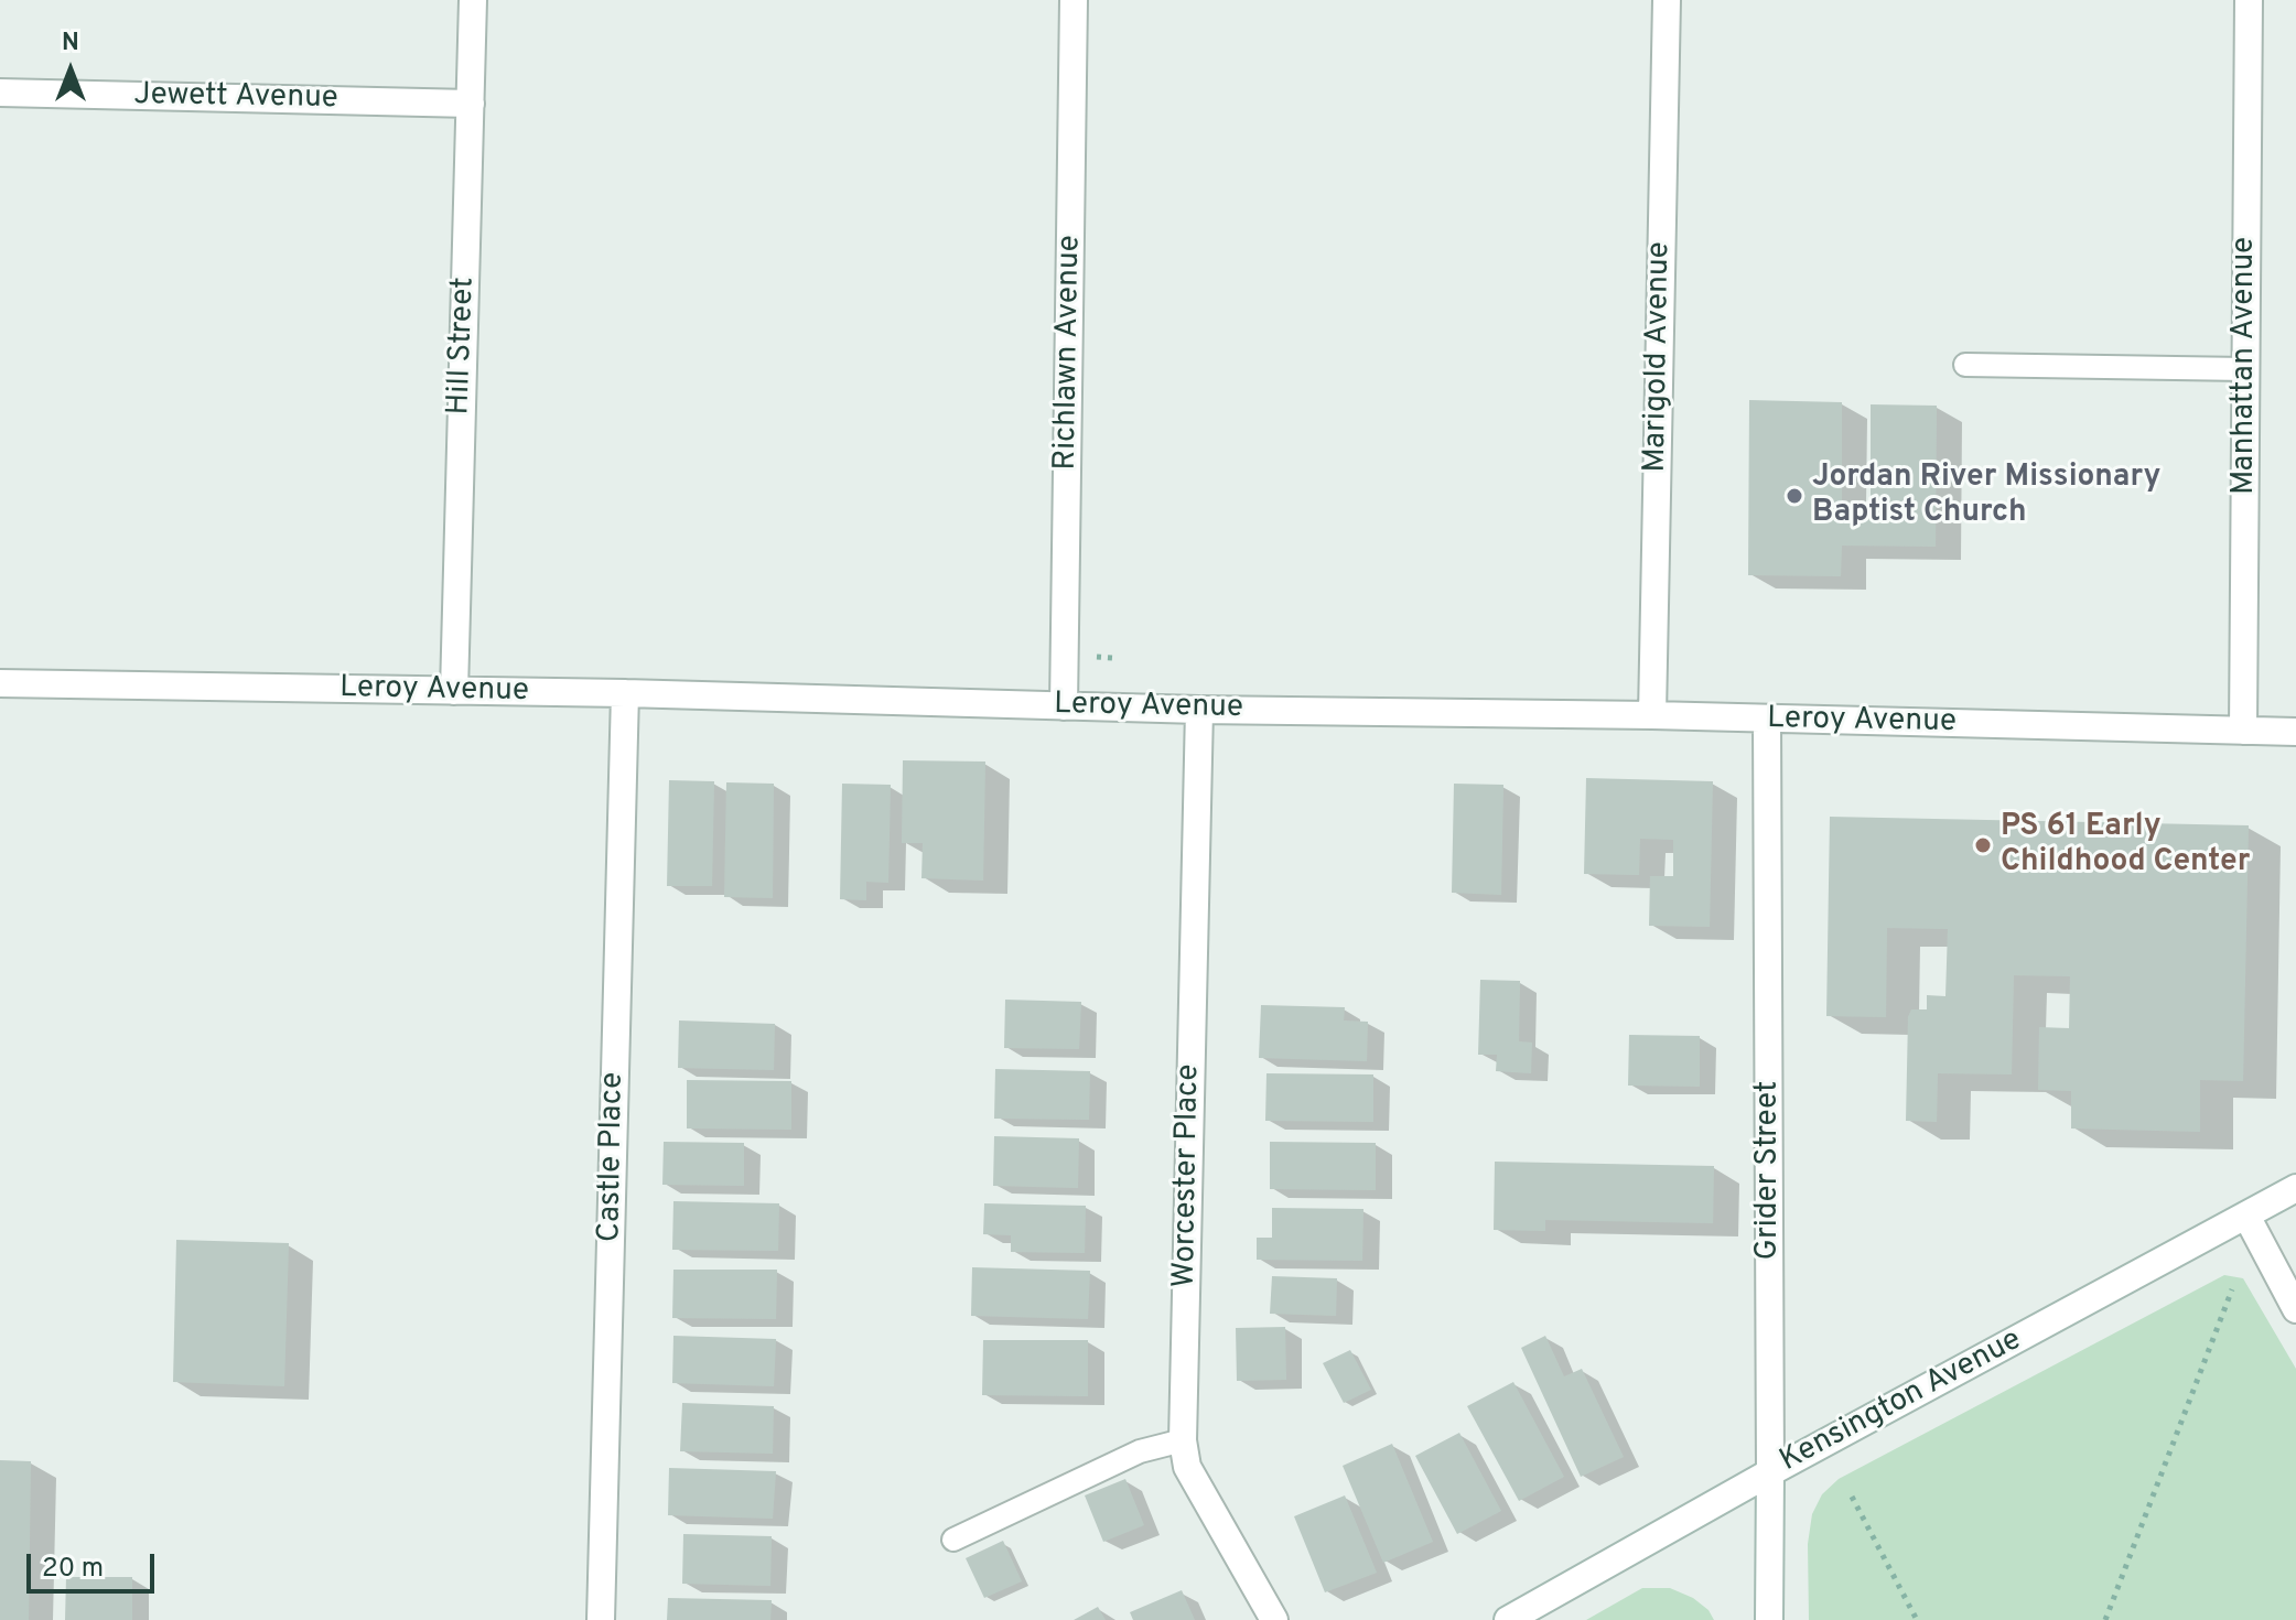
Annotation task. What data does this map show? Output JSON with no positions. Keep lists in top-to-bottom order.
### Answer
{
  "streets": {
    "street": [
      "Jewett Avenue",
      "Hill Street",
      "Richlawn Avenue",
      "Marigold Avenue",
      "Manhattan Avenue",
      "Leroy Avenue",
      "Castle Place",
      "Grider Street",
      "Worcester Place",
      "Kensington Avenue"
    ]
  },
  "crossings": [
    ["Jewett Avenue", "Hill Street"],
    ["Hill Street", "Leroy Avenue"],
    ["Richlawn Avenue", "Leroy Avenue"],
    ["Marigold Avenue", "Leroy Avenue"],
    ["Manhattan Avenue", "Leroy Avenue"],
    ["Leroy Avenue", "Castle Place"],
    ["Leroy Avenue", "Grider Street"],
    ["Leroy Avenue", "Worcester Place"],
    ["Grider Street", "Kensington Avenue"]
  ],
  "places": ["Jordan River Missionary Baptist Church", "PS 61 Early Childhood Center"],
  "scale_bar": "20 m",
  "north": "top"
}
